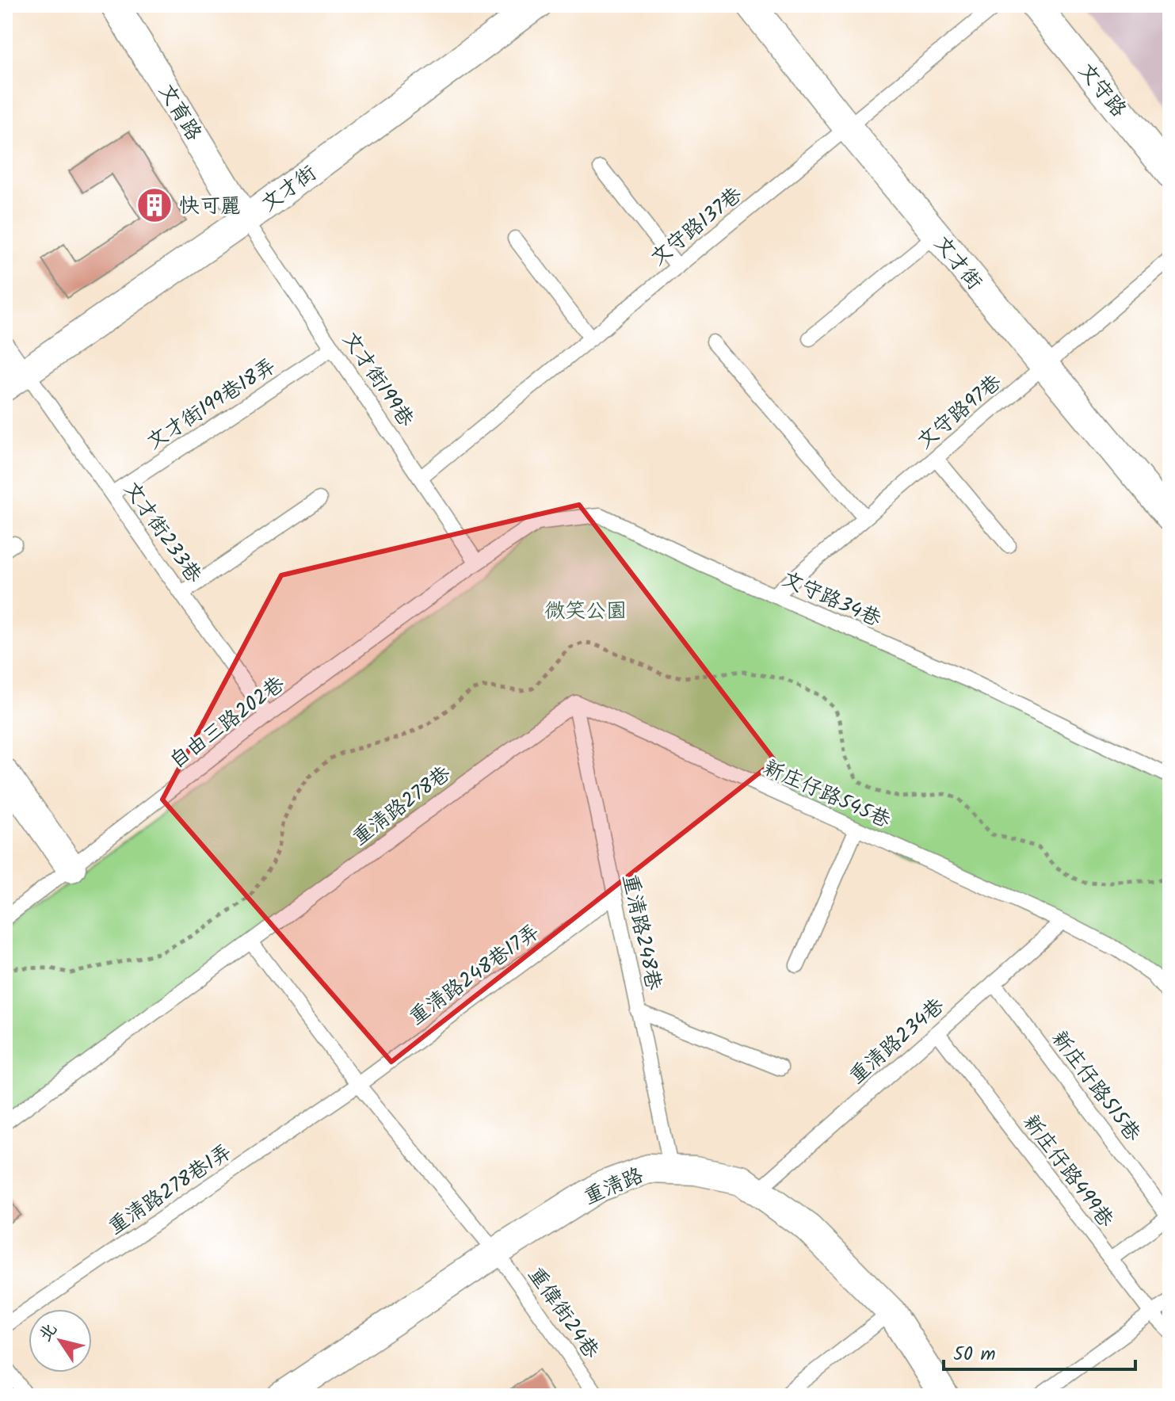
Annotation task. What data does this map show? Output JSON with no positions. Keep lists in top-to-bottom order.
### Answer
{
  "streets": {
    "street": [
      "文守路",
      "文育路",
      "文才街",
      "重清路"
    ],
    "lane": [
      "文守路137巷",
      "文才街199巷",
      "文才街199巷18弄",
      "文守路97巷",
      "文才街233巷",
      "文守路34巷",
      "自由三路202巷",
      "新庄仔路545巷",
      "重清路278巷",
      "重清路248巷",
      "重清路248巷17弄",
      "重清路234巷",
      "新庄仔路515巷",
      "新庄仔路499巷",
      "重清路278巷1弄",
      "重偉街24巷"
    ]
  },
  "crossings": [
    ["文育路", "文才街"],
    ["文育路", "文才街199巷"],
    ["文才街", "文守路137巷"],
    ["文才街", "文才街199巷"],
    ["文才街", "文守路97巷"],
    ["文才街", "文才街233巷"],
    ["文守路137巷", "文才街199巷"],
    ["文才街199巷", "文才街199巷18弄"],
    ["文才街199巷", "文守路34巷"],
    ["文才街199巷", "自由三路202巷"],
    ["文才街199巷18弄", "文才街233巷"],
    ["文守路97巷", "文守路34巷"],
    ["文才街233巷", "自由三路202巷"],
    ["文守路34巷", "自由三路202巷"],
    ["新庄仔路545巷", "重清路278巷"],
    ["新庄仔路545巷", "重清路248巷"],
    ["新庄仔路545巷", "重清路234巷"],
    ["重清路278巷", "重清路248巷"],
    ["重清路248巷", "重清路248巷17弄"],
    ["重清路248巷", "重清路"],
    ["重清路248巷17弄", "重清路278巷1弄"],
    ["重清路234巷", "新庄仔路515巷"],
    ["重清路234巷", "新庄仔路499巷"],
    ["重清路234巷", "重清路"],
    ["新庄仔路515巷", "新庄仔路499巷"],
    ["重清路", "重偉街24巷"]
  ],
  "parks": ["微笑公園"],
  "places": {
    "building": ["快可麗"]
  },
  "scale_bar": "50 m",
  "north": "top left"
}
